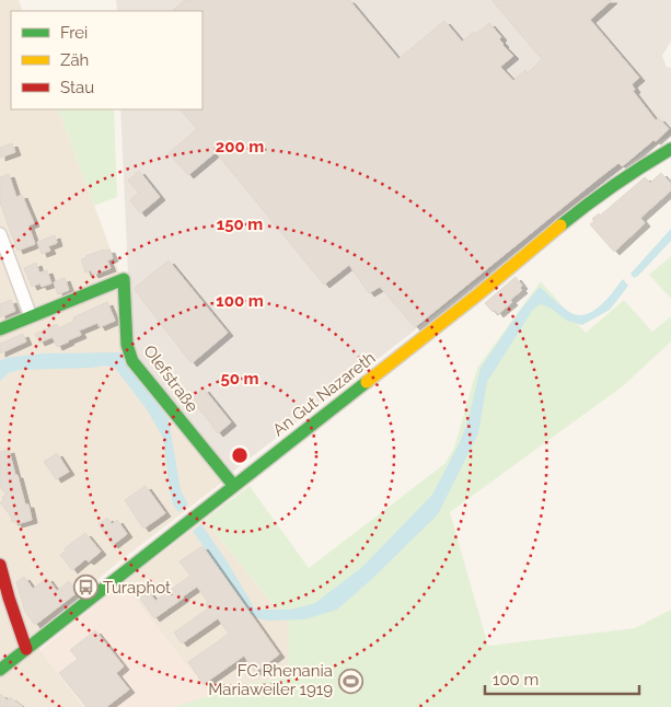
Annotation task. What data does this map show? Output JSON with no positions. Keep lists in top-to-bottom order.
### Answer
{
  "streets": {
    "main road": ["Olefstraße", "An Gut Nazareth"]
  },
  "crossings": [
    ["Olefstraße", "An Gut Nazareth"]
  ],
  "places": {
    "bus stop": ["Turaphot"],
    "sports": ["FC Rhenania Mariaweiler 1919"]
  },
  "legend": ["Frei", "Zäh", "Stau"],
  "scale_bar": "100 m",
  "rings": [
    "200 m",
    "150 m",
    "100 m",
    "50 m"
  ]
}
